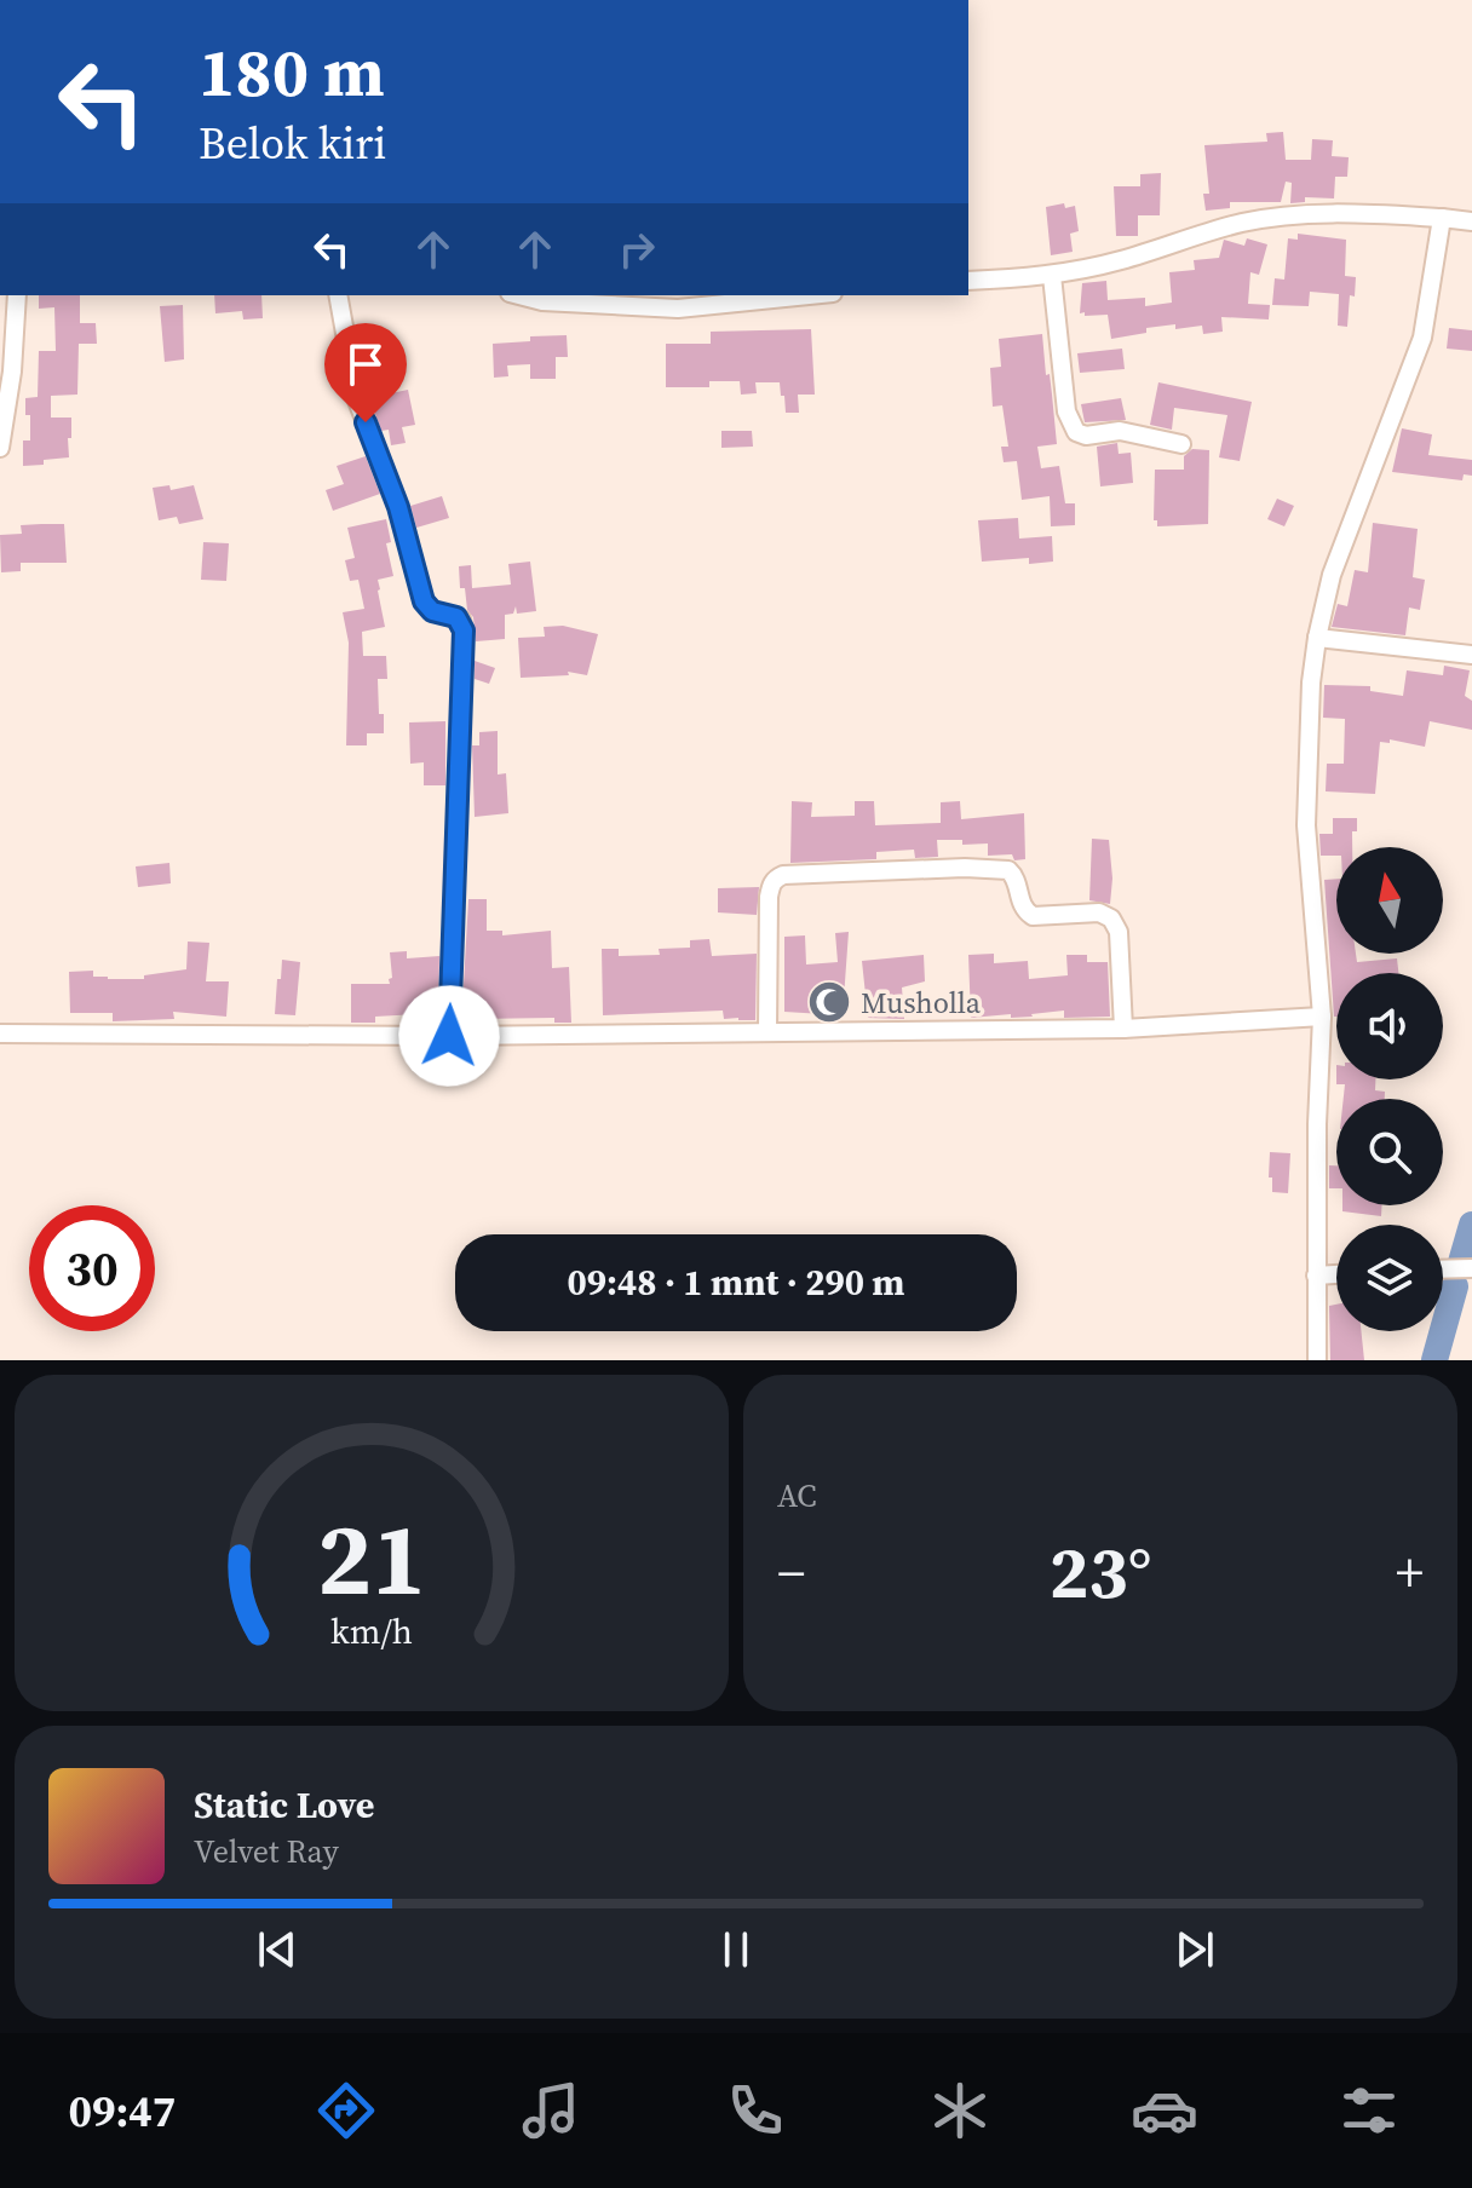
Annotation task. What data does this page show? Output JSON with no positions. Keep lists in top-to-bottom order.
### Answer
{
  "places": {
    "mosque": ["Musholla"]
  },
  "north": "top",
  "page": {
    "turn": ["180 m", "Belok kiri"],
    "limit": "30",
    "trip": "09:48 · 1 mnt · 290 m",
    "tile": "AC",
    "heat": ["−", "23°", "+"],
    "song": ["Static Love", "Velvet Ray"],
    "tabs": "09:47",
    "gauge": ["21", "km/h"]
  }
}
